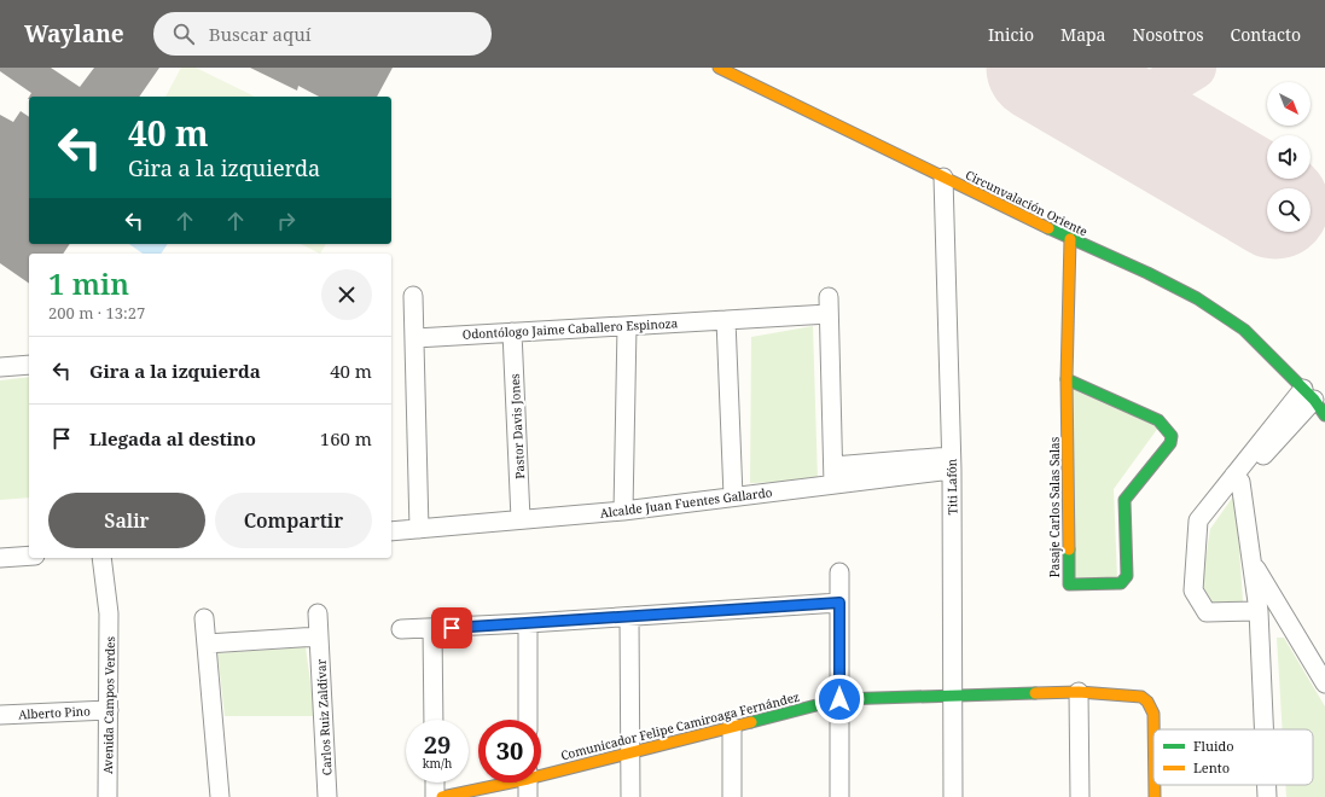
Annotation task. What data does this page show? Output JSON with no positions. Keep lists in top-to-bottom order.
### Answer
{
  "streets": {
    "street": [
      "Circunvalación Oriente",
      "Odontólogo Jaime Caballero Espinoza",
      "Pastor Davis Jones",
      "Titi Lafón",
      "Alcalde Juan Fuentes Gallardo",
      "Pasaje Carlos Salas Salas",
      "Avenida Campos Verdes",
      "Alberto Pino",
      "Carlos Ruiz Zaldívar",
      "Comunicador Felipe Camiroaga Fernández"
    ]
  },
  "crossings": [
    ["Circunvalación Oriente", "Titi Lafón"],
    ["Circunvalación Oriente", "Pasaje Carlos Salas Salas"],
    ["Odontólogo Jaime Caballero Espinoza", "Pastor Davis Jones"],
    ["Odontólogo Jaime Caballero Espinoza", "Alcalde Juan Fuentes Gallardo"],
    ["Pastor Davis Jones", "Alcalde Juan Fuentes Gallardo"],
    ["Titi Lafón", "Alcalde Juan Fuentes Gallardo"],
    ["Titi Lafón", "Comunicador Felipe Camiroaga Fernández"],
    ["Avenida Campos Verdes", "Alberto Pino"]
  ],
  "legend": ["Fluido", "Lento"],
  "north": "bottom right",
  "page": {
    "header": "Waylane",
    "search": "Buscar aquí",
    "nav": [
      "Inicio",
      "Mapa",
      "Nosotros",
      "Contacto"
    ],
    "turn": ["40 m", "Gira a la izquierda"],
    "heading": ["1 min", "200 m · 13:27"],
    "list": [
      {
        "name": "Gira a la izquierda",
        "value": "40 m"
      },
      {
        "name": "Llegada al destino",
        "value": "160 m"
      }
    ],
    "buttons": ["Salir", "Compartir"],
    "speed": "29 km/h",
    "limit": "30"
  }
}
